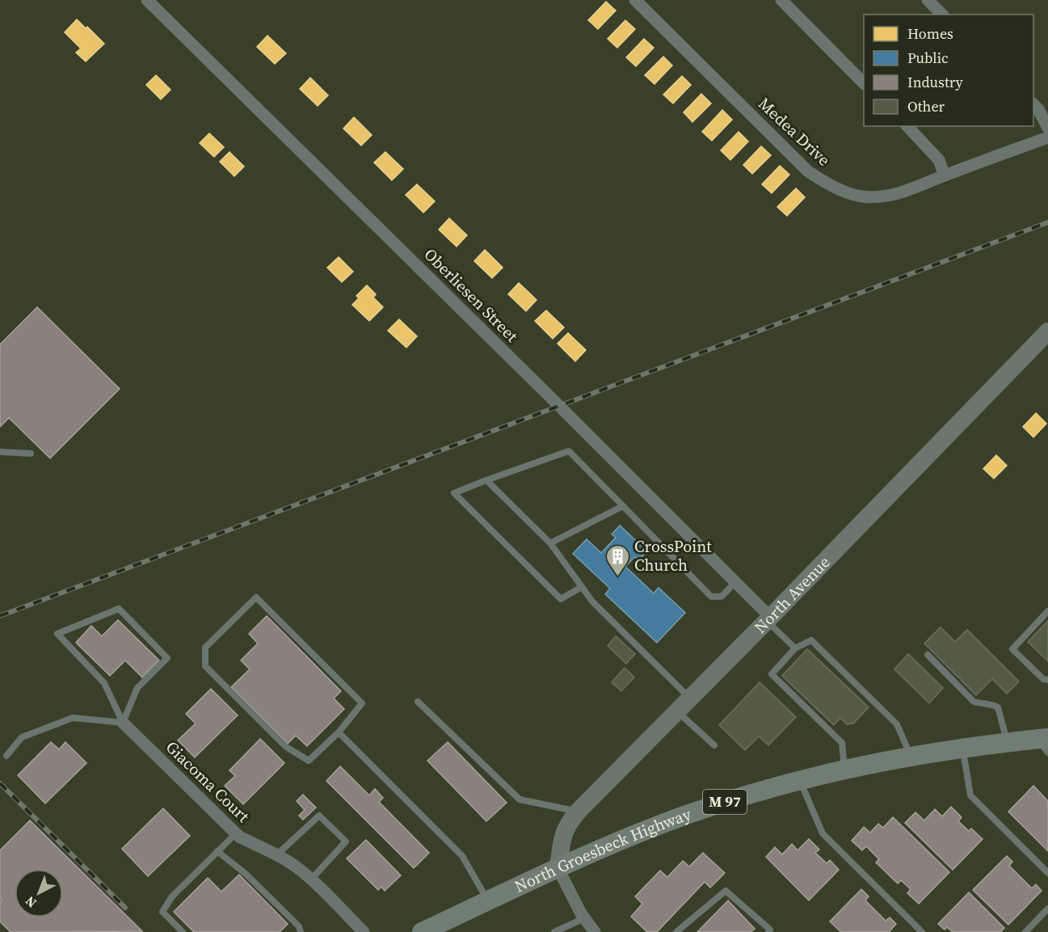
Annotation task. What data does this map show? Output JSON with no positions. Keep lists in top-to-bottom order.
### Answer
{
  "streets": {
    "main road": ["North Avenue", "M 97", "North Groesbeck Highway"],
    "street": ["Medea Drive", "Oberliesen Street", "Giacoma Court"]
  },
  "crossings": [
    ["Oberliesen Street", "North Avenue"],
    ["North Avenue", "North Groesbeck Highway"]
  ],
  "places": {
    "building": ["CrossPoint Church"]
  },
  "legend": [
    "Homes",
    "Public",
    "Industry",
    "Other"
  ],
  "north": "bottom left"
}
